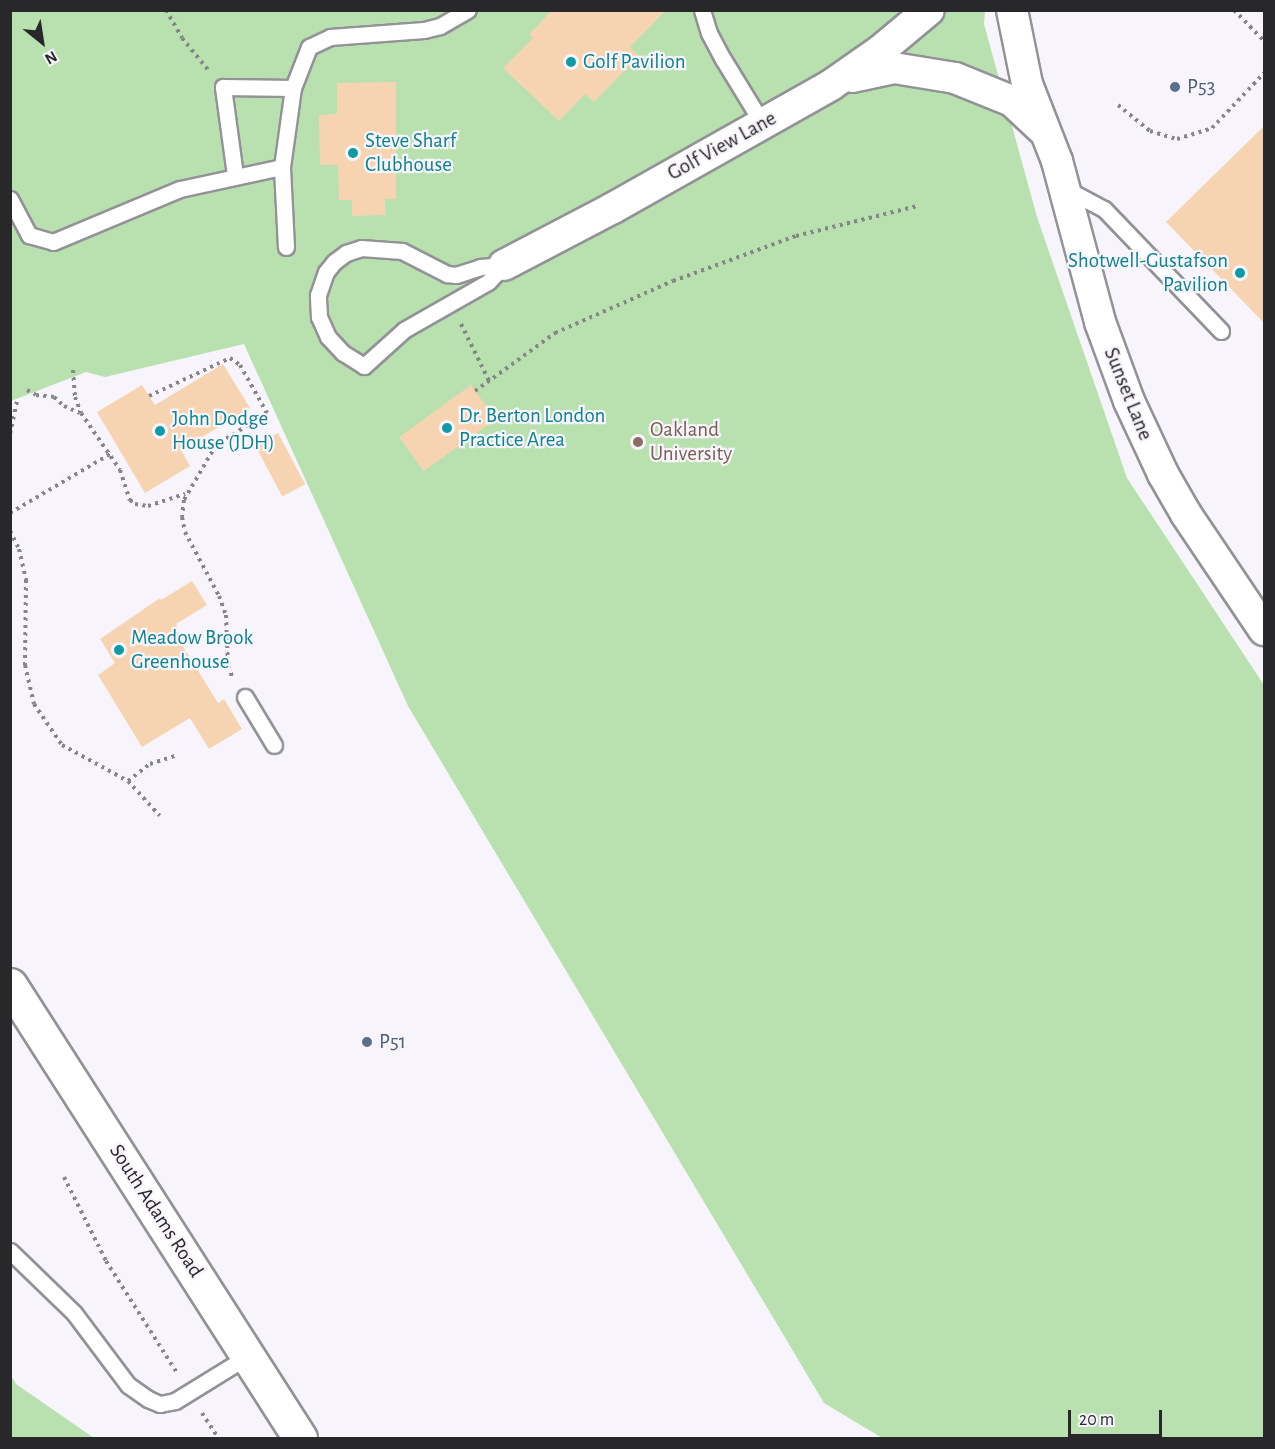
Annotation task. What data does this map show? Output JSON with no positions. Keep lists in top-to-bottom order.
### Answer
{
  "streets": {
    "main road": ["South Adams Road"],
    "street": ["Golf View Lane", "Sunset Lane"]
  },
  "crossings": [
    ["Golf View Lane", "Sunset Lane"]
  ],
  "places": [
    "Golf Pavilion",
    "P53",
    "Steve Sharf Clubhouse",
    "Shotwell-Gustafson Pavilion",
    "Dr. Berton London Practice Area",
    "John Dodge House (JDH)",
    "Oakland University",
    "Meadow Brook Greenhouse",
    "P51"
  ],
  "scale_bar": "20 m",
  "north": "bottom right"
}
